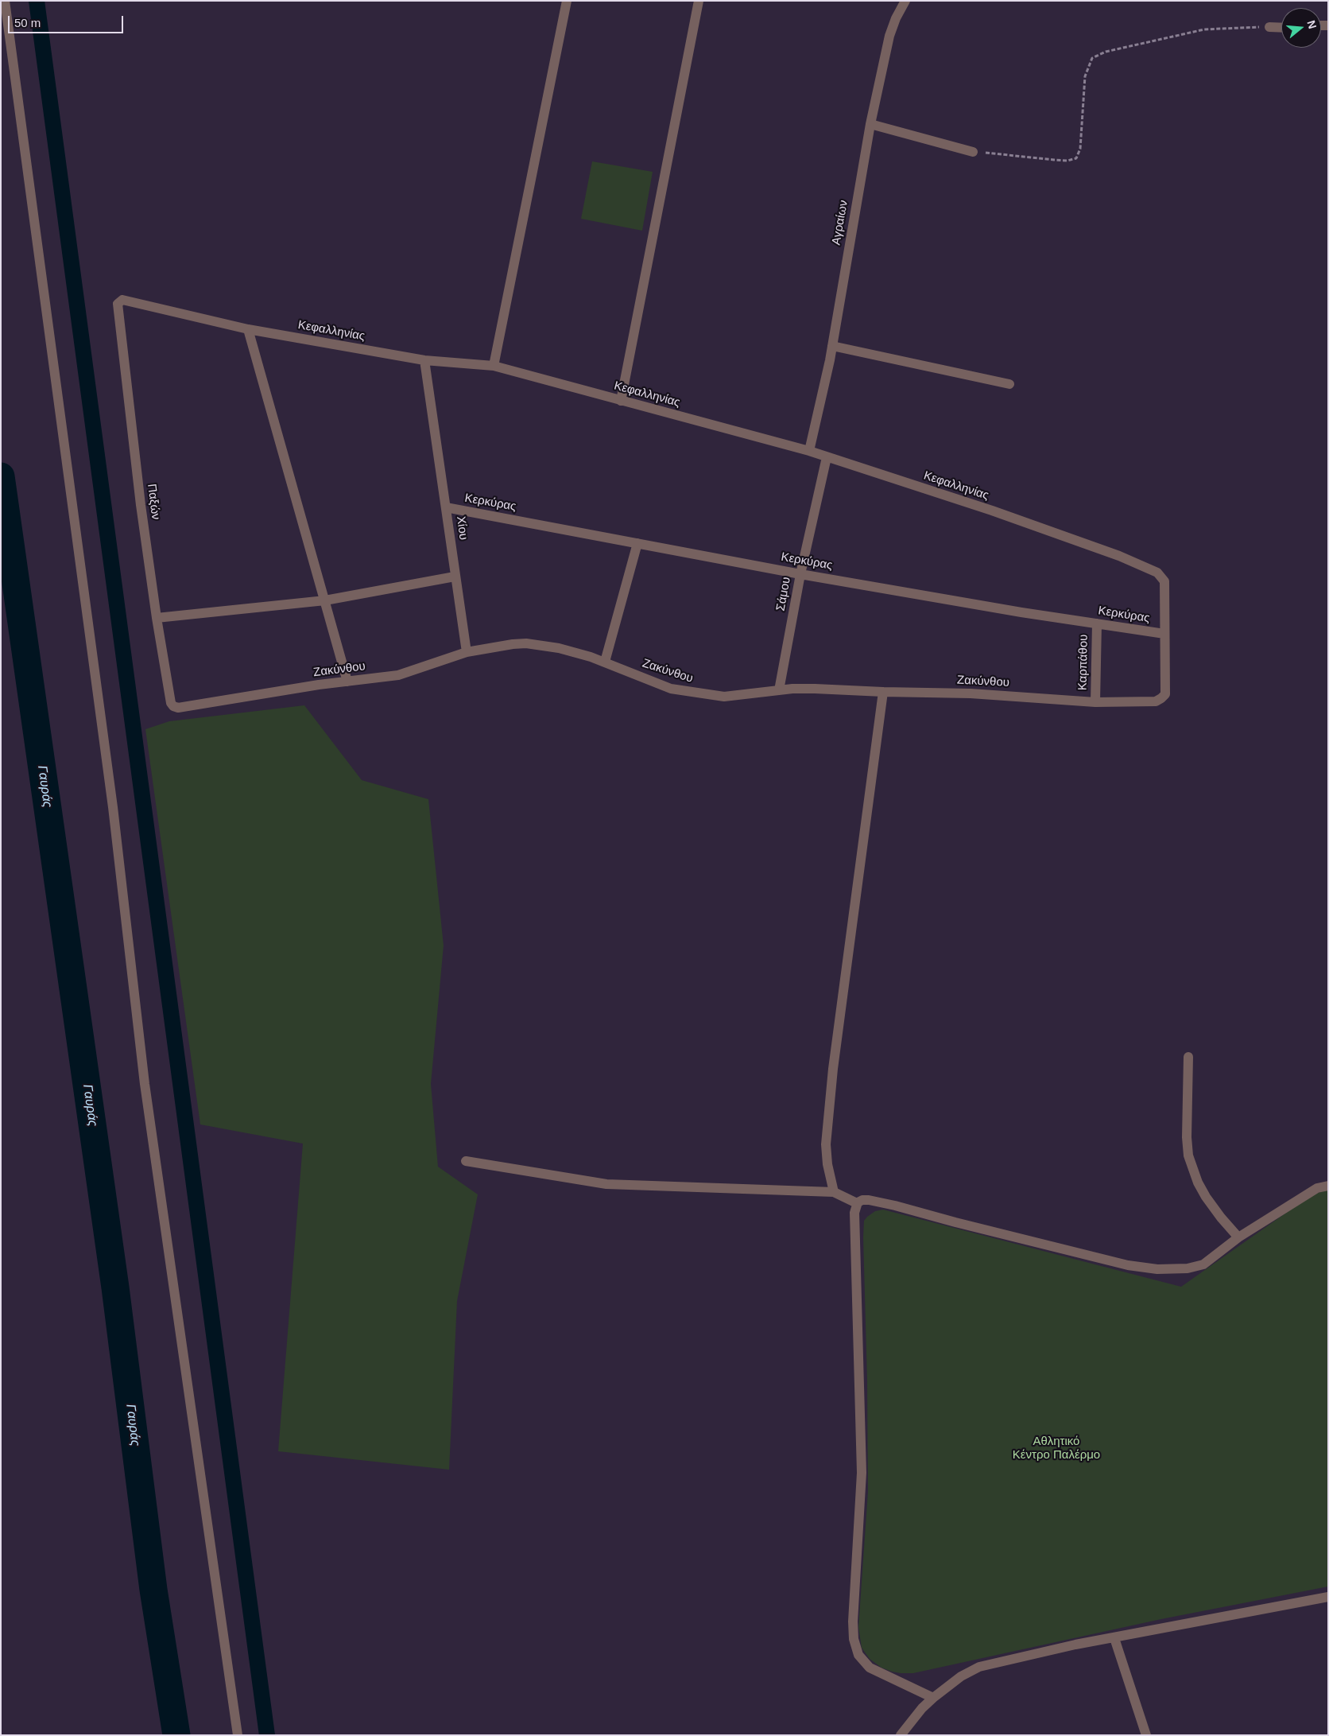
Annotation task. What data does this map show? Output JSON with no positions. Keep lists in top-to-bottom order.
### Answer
{
  "streets": {
    "street": [
      "Αγραίων",
      "Κεφαλληνίας",
      "Παξών",
      "Κερκύρας",
      "Χίου",
      "Σάμου",
      "Καρπάθου",
      "Ζακύνθου"
    ]
  },
  "crossings": [
    ["Αγραίων", "Κεφαλληνίας"],
    ["Κεφαλληνίας", "Παξών"],
    ["Κεφαλληνίας", "Κερκύρας"],
    ["Κεφαλληνίας", "Χίου"],
    ["Κεφαλληνίας", "Σάμου"],
    ["Κεφαλληνίας", "Ζακύνθου"],
    ["Παξών", "Ζακύνθου"],
    ["Κερκύρας", "Χίου"],
    ["Κερκύρας", "Σάμου"],
    ["Κερκύρας", "Καρπάθου"],
    ["Κερκύρας", "Ζακύνθου"],
    ["Χίου", "Ζακύνθου"],
    ["Σάμου", "Ζακύνθου"],
    ["Καρπάθου", "Ζακύνθου"]
  ],
  "water": ["Γαυράς"],
  "parks": ["Αθλητικό Κέντρο Παλέρμο"],
  "scale_bar": "50 m",
  "north": "right"
}
